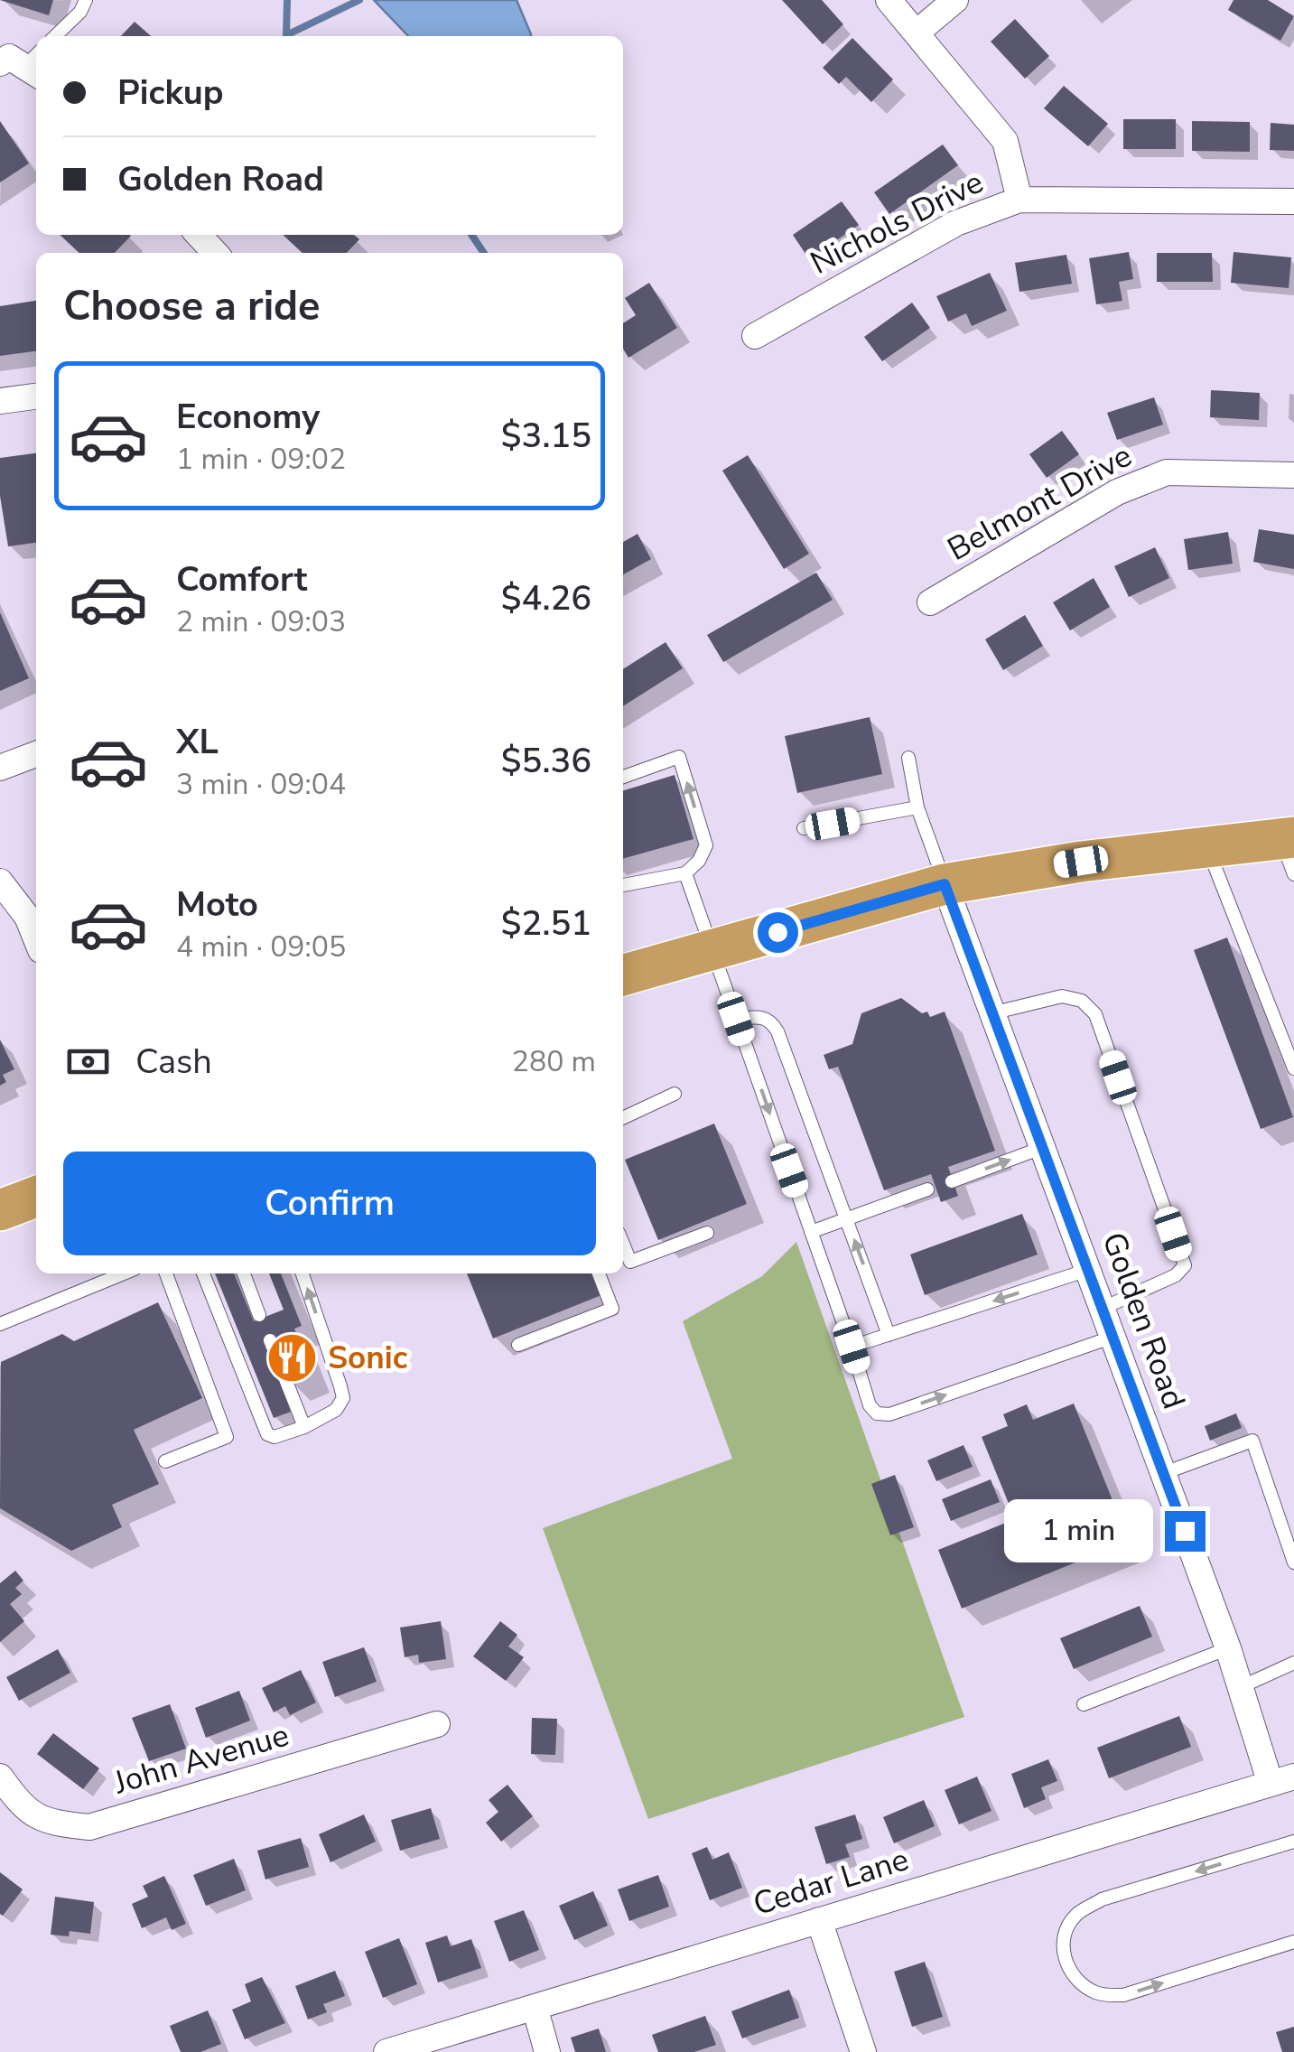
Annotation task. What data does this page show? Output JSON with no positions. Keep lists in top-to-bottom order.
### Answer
{
  "streets": {
    "street": [
      "Nichols Drive",
      "Belmont Drive",
      "Golden Road",
      "John Avenue",
      "Cedar Lane"
    ]
  },
  "crossings": [
    ["Golden Road", "Cedar Lane"]
  ],
  "places": {
    "restaurant": ["Sonic"]
  },
  "page": {
    "banner": ["Pickup", "Golden Road"],
    "heading": "Choose a ride",
    "list": [
      {
        "name": "Economy",
        "note": "1 min · 09:02",
        "value": "$3.15"
      },
      {
        "name": "Comfort",
        "note": "2 min · 09:03",
        "value": "$4.26"
      },
      {
        "name": "XL",
        "note": "3 min · 09:04",
        "value": "$5.36"
      },
      {
        "name": "Moto",
        "note": "4 min · 09:05",
        "value": "$2.51"
      }
    ],
    "pay": ["Cash", "280 m"],
    "buttons": "Confirm",
    "bubble": "1 min"
  }
}
